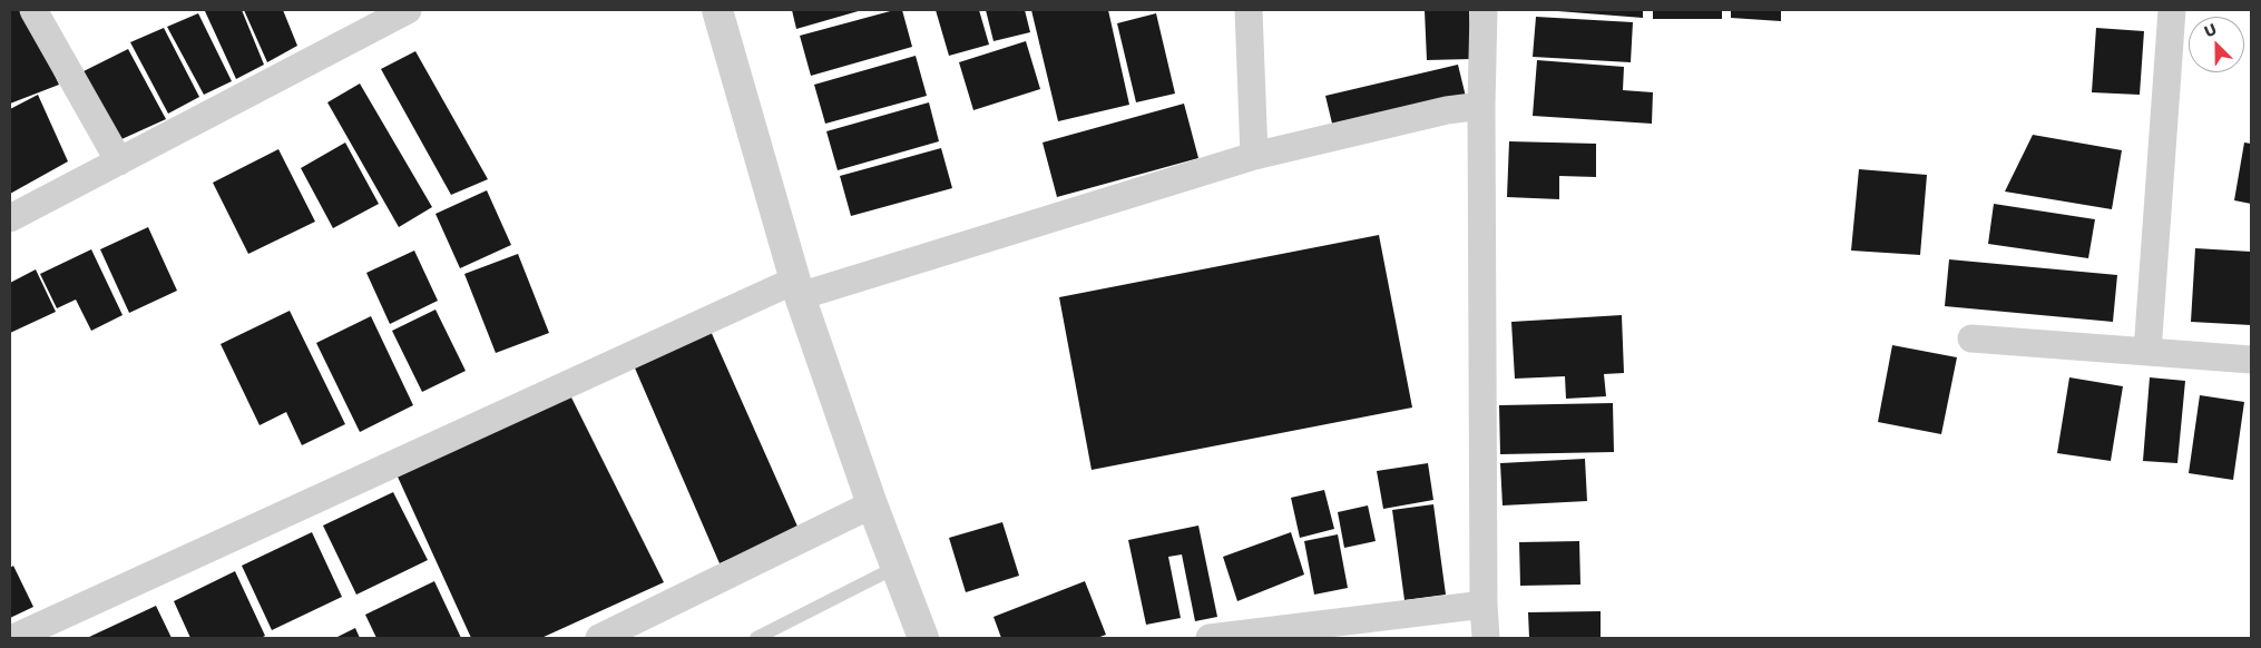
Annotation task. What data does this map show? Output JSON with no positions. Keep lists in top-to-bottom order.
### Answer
{
  "north": "top left"
}
